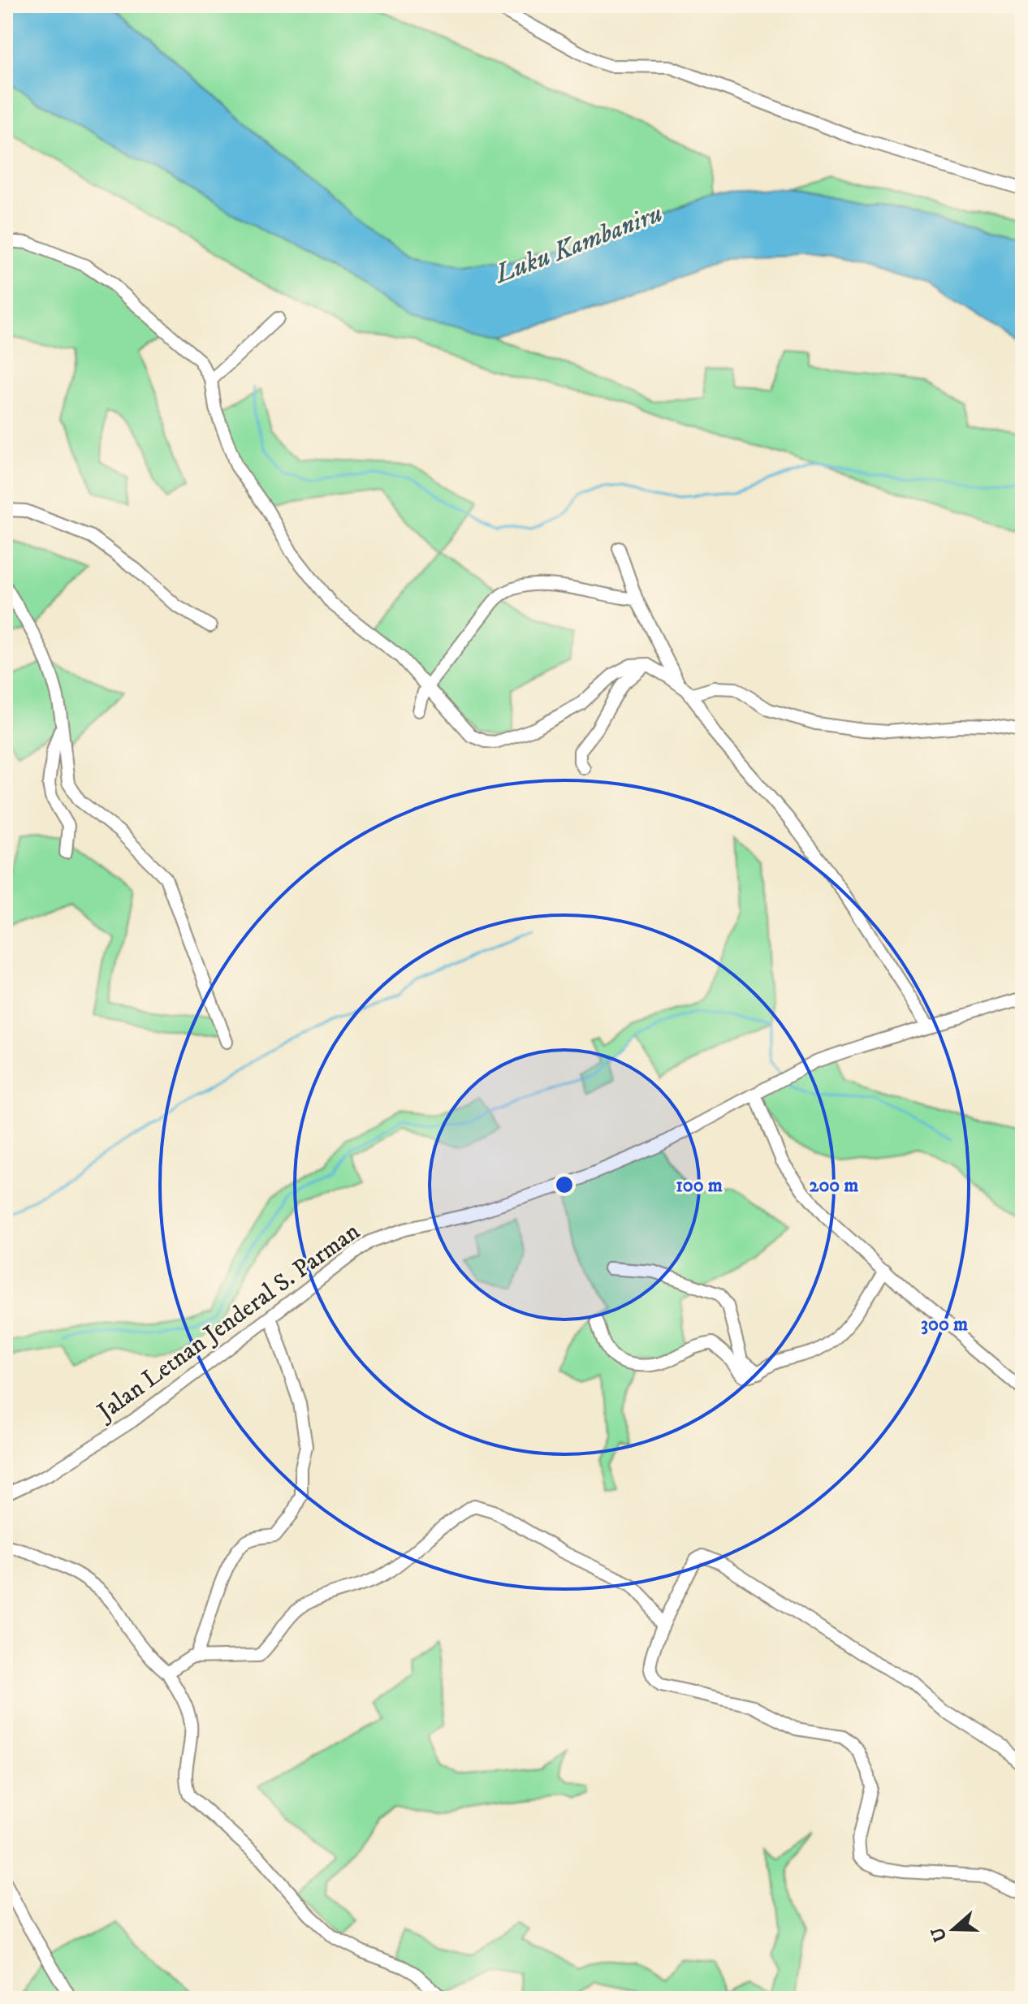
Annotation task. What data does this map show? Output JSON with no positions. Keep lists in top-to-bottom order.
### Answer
{
  "streets": {
    "street": ["Jalan Letnan Jenderal S. Parman"]
  },
  "water": ["Luku Kambaniru"],
  "north": "left",
  "rings": ["100 m", "200 m", "300 m"]
}
